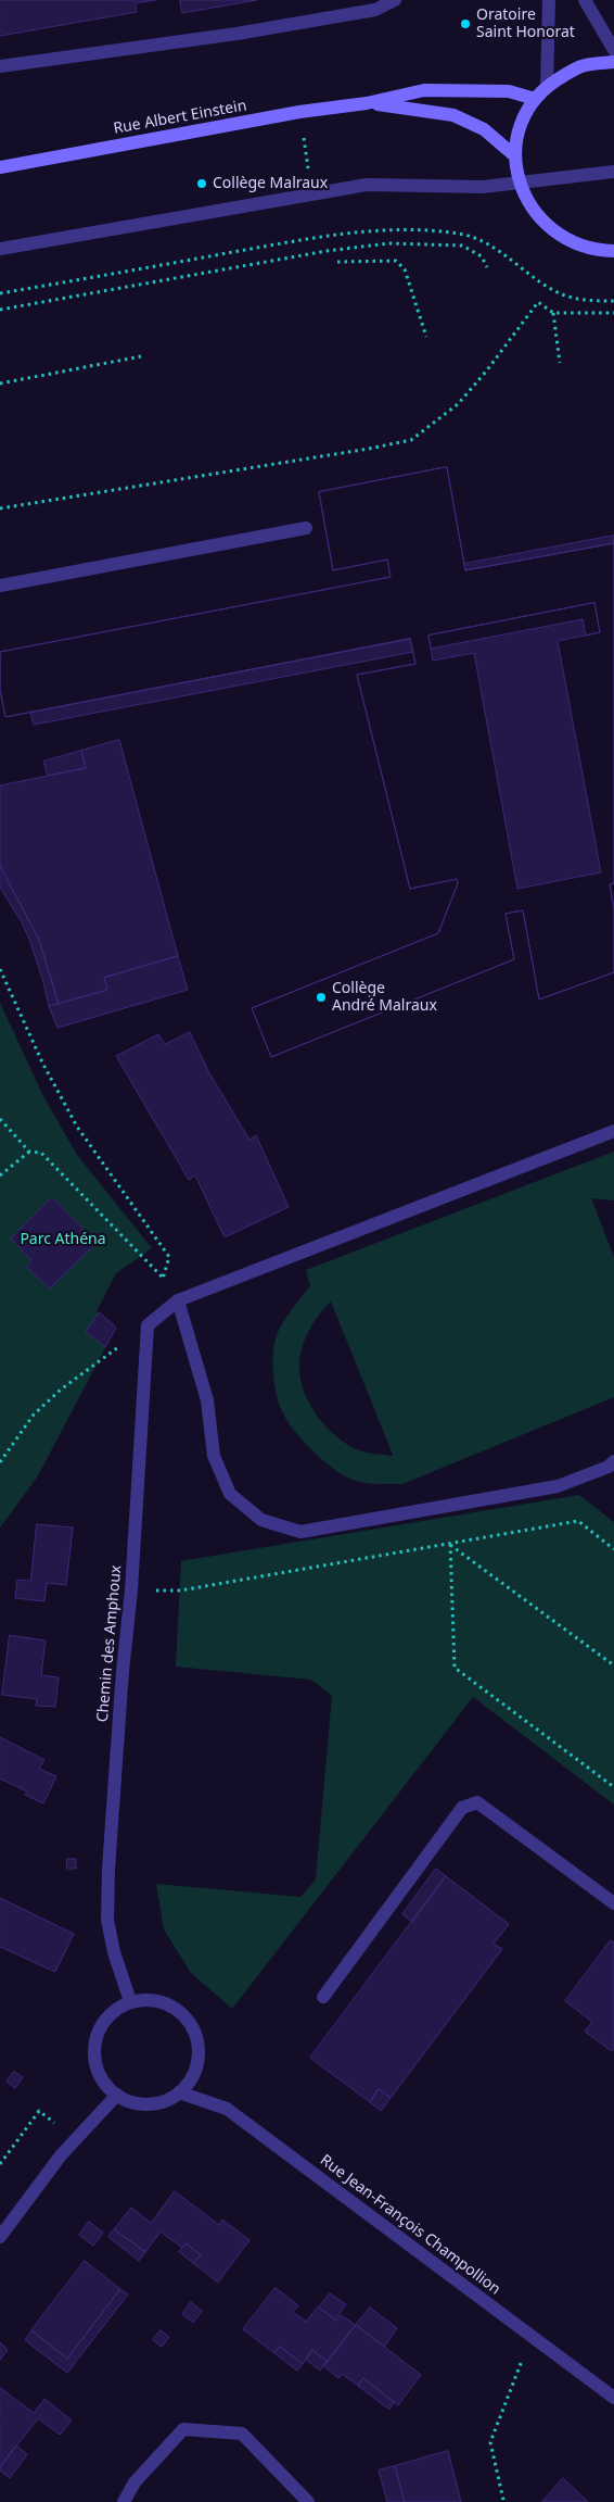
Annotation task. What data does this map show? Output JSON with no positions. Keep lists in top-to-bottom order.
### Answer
{
  "streets": {
    "street": ["Rue Albert Einstein", "Chemin des Amphoux", "Rue Jean-François Champollion"]
  },
  "crossings": [
    ["Chemin des Amphoux", "Rue Jean-François Champollion"]
  ],
  "parks": ["Parc Athéna"],
  "places": ["Oratoire Saint Honorat", "Collège Malraux", "Collège André Malraux"]
}
